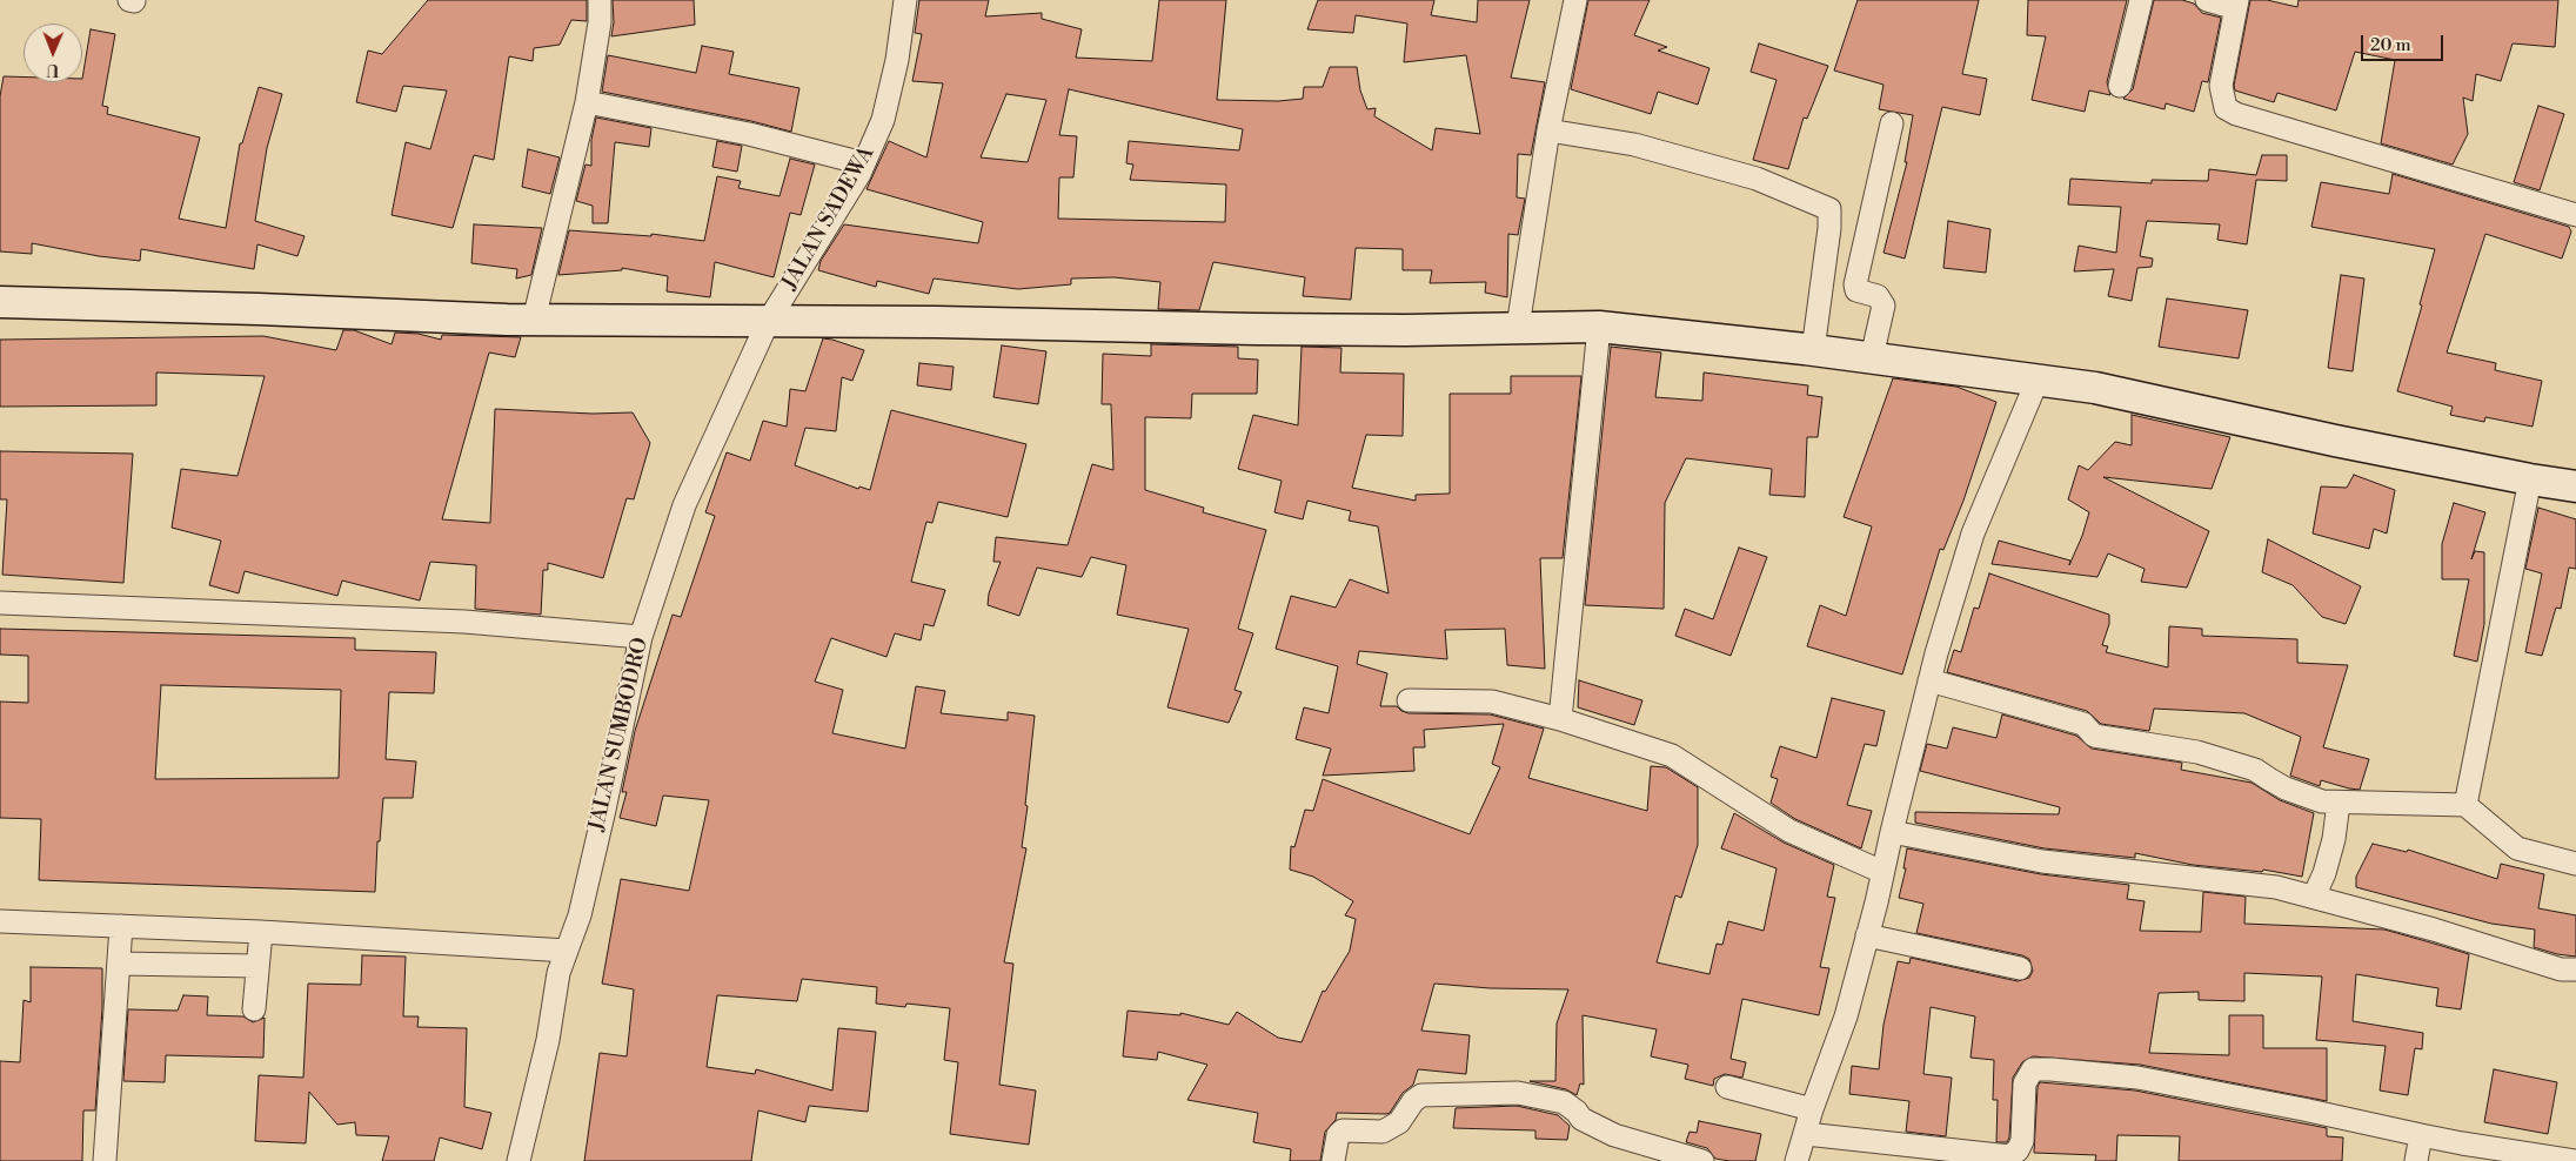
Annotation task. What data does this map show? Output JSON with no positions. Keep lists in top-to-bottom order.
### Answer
{
  "streets": {
    "street": ["JALAN SADEWA", "JALAN SUMBODRO"]
  },
  "crossings": [
    ["JALAN SADEWA", "JALAN SUMBODRO"]
  ],
  "scale_bar": "20 m",
  "north": "bottom"
}
